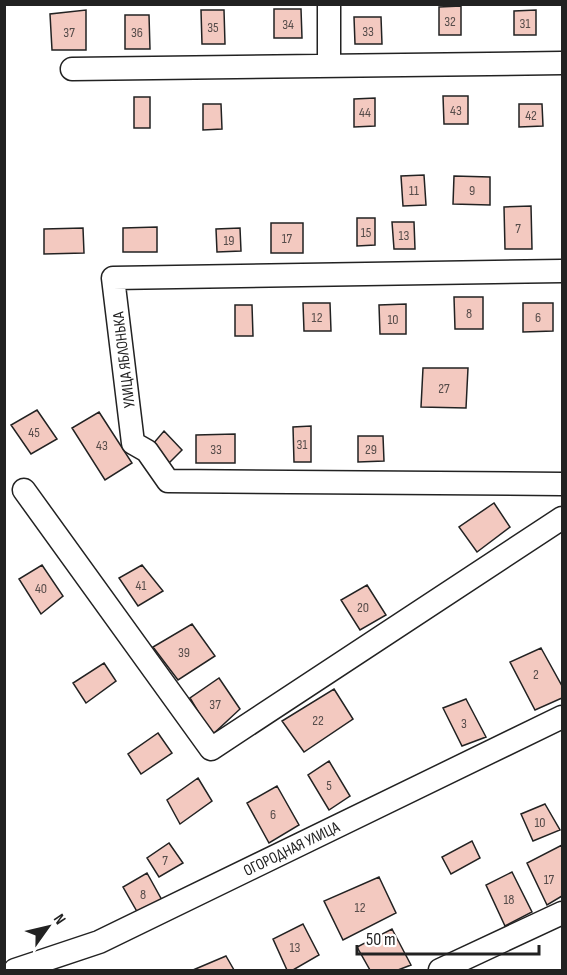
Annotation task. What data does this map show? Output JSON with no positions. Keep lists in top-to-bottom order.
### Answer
{
  "streets": {
    "street": ["УЛИЦА ЯБЛОНЬКА", "ОГОРОДНАЯ УЛИЦА"]
  },
  "house_numbers": [
    "32",
    "31",
    "34",
    "35",
    "33",
    "37",
    "36",
    "43",
    "44",
    "42",
    "11",
    "9",
    "7",
    "15",
    "13",
    "17",
    "19",
    "8",
    "12",
    "6",
    "10",
    "27",
    "45",
    "31",
    "43",
    "33",
    "29",
    "41",
    "40",
    "20",
    "39",
    "2",
    "37",
    "22",
    "3",
    "5",
    "6",
    "10",
    "7",
    "17",
    "8",
    "18",
    "12",
    "13"
  ],
  "scale_bar": "50 m",
  "north": "top right"
}
